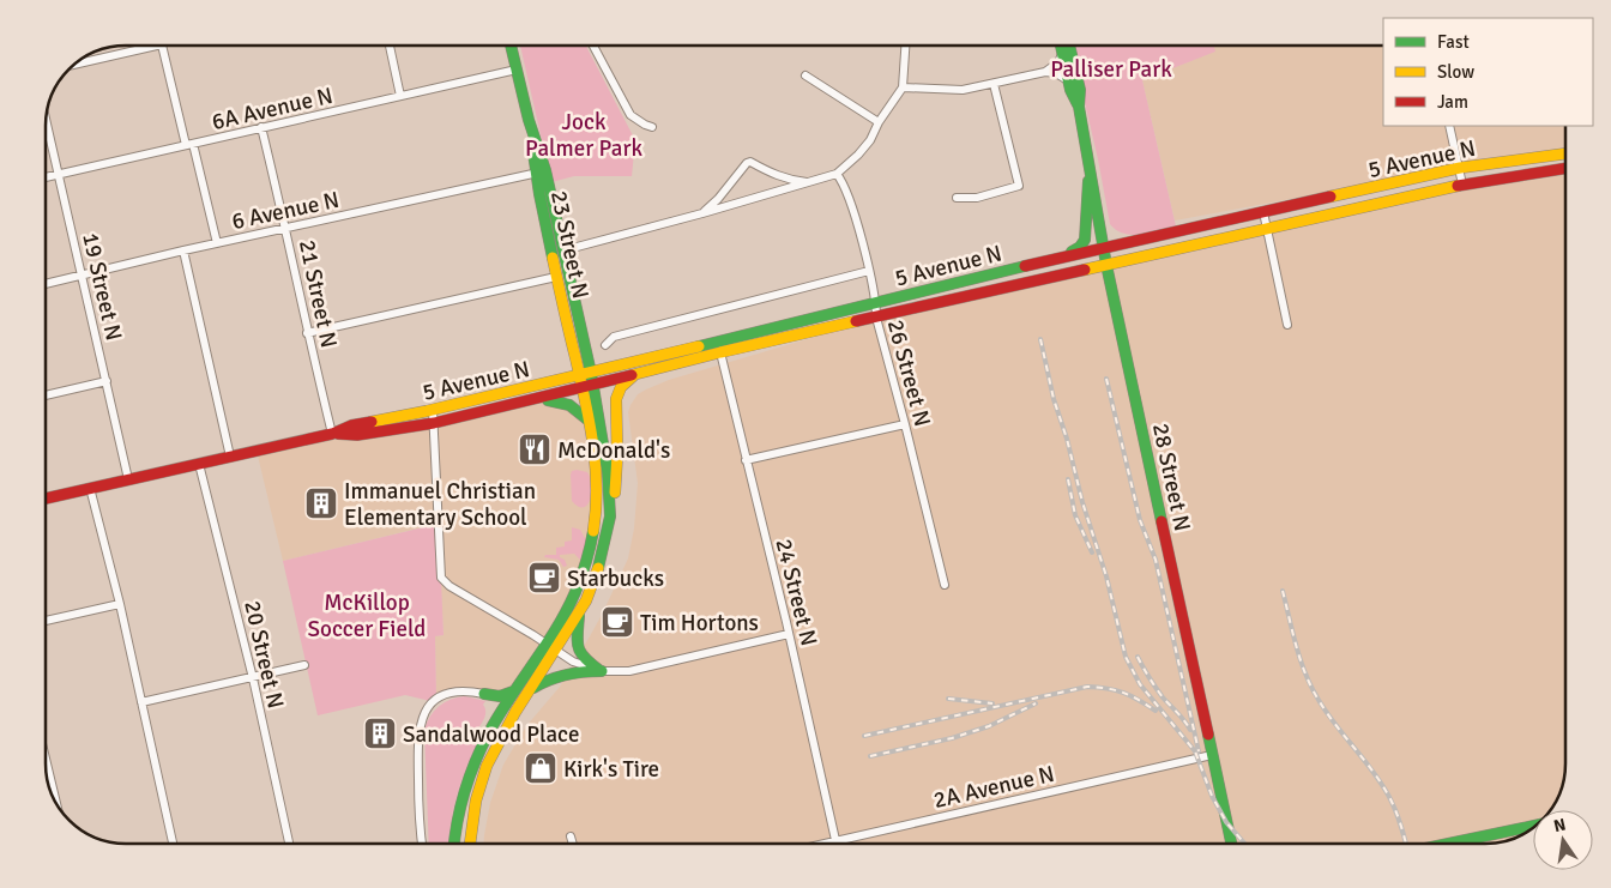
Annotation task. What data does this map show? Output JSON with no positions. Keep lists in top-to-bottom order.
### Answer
{
  "streets": {
    "main road": ["5 Avenue N", "23 Street N", "28 Street N"],
    "street": [
      "6A Avenue N",
      "6 Avenue N",
      "19 Street N",
      "21 Street N",
      "26 Street N",
      "24 Street N",
      "20 Street N",
      "2A Avenue N"
    ]
  },
  "crossings": [
    ["6A Avenue N", "23 Street N"],
    ["6A Avenue N", "19 Street N"],
    ["6A Avenue N", "21 Street N"],
    ["5 Avenue N", "23 Street N"],
    ["5 Avenue N", "19 Street N"],
    ["5 Avenue N", "21 Street N"],
    ["5 Avenue N", "26 Street N"],
    ["5 Avenue N", "28 Street N"],
    ["5 Avenue N", "24 Street N"],
    ["5 Avenue N", "20 Street N"],
    ["6 Avenue N", "23 Street N"],
    ["6 Avenue N", "19 Street N"],
    ["6 Avenue N", "21 Street N"],
    ["28 Street N", "2A Avenue N"],
    ["24 Street N", "2A Avenue N"]
  ],
  "parks": ["Palliser Park", "Jock Palmer Park", "McKillop Soccer Field"],
  "places": {
    "restaurant": ["McDonald's"],
    "building": ["Immanuel Christian Elementary School", "Sandalwood Place"],
    "cafe": ["Starbucks", "Tim Hortons"],
    "shop": ["Kirk's Tire"]
  },
  "legend": ["Fast", "Slow", "Jam"],
  "north": "top"
}
